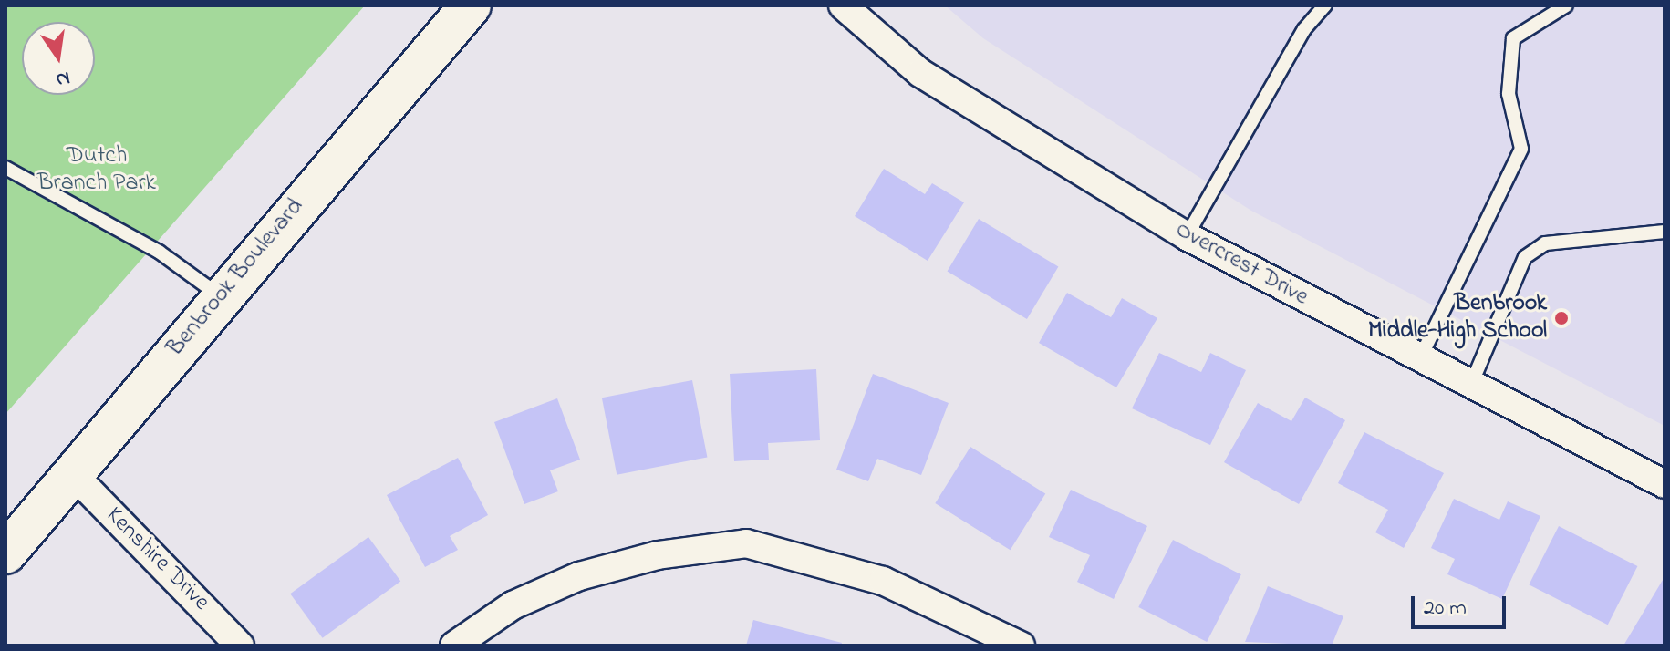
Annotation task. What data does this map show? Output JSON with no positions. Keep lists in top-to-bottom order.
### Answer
{
  "streets": {
    "highway": ["Benbrook Boulevard"],
    "street": ["Overcrest Drive", "Kenshire Drive"]
  },
  "crossings": [
    ["Benbrook Boulevard", "Kenshire Drive"]
  ],
  "parks": ["Dutch Branch Park"],
  "places": ["Benbrook Middle-High School"],
  "scale_bar": "20 m",
  "north": "bottom"
}
